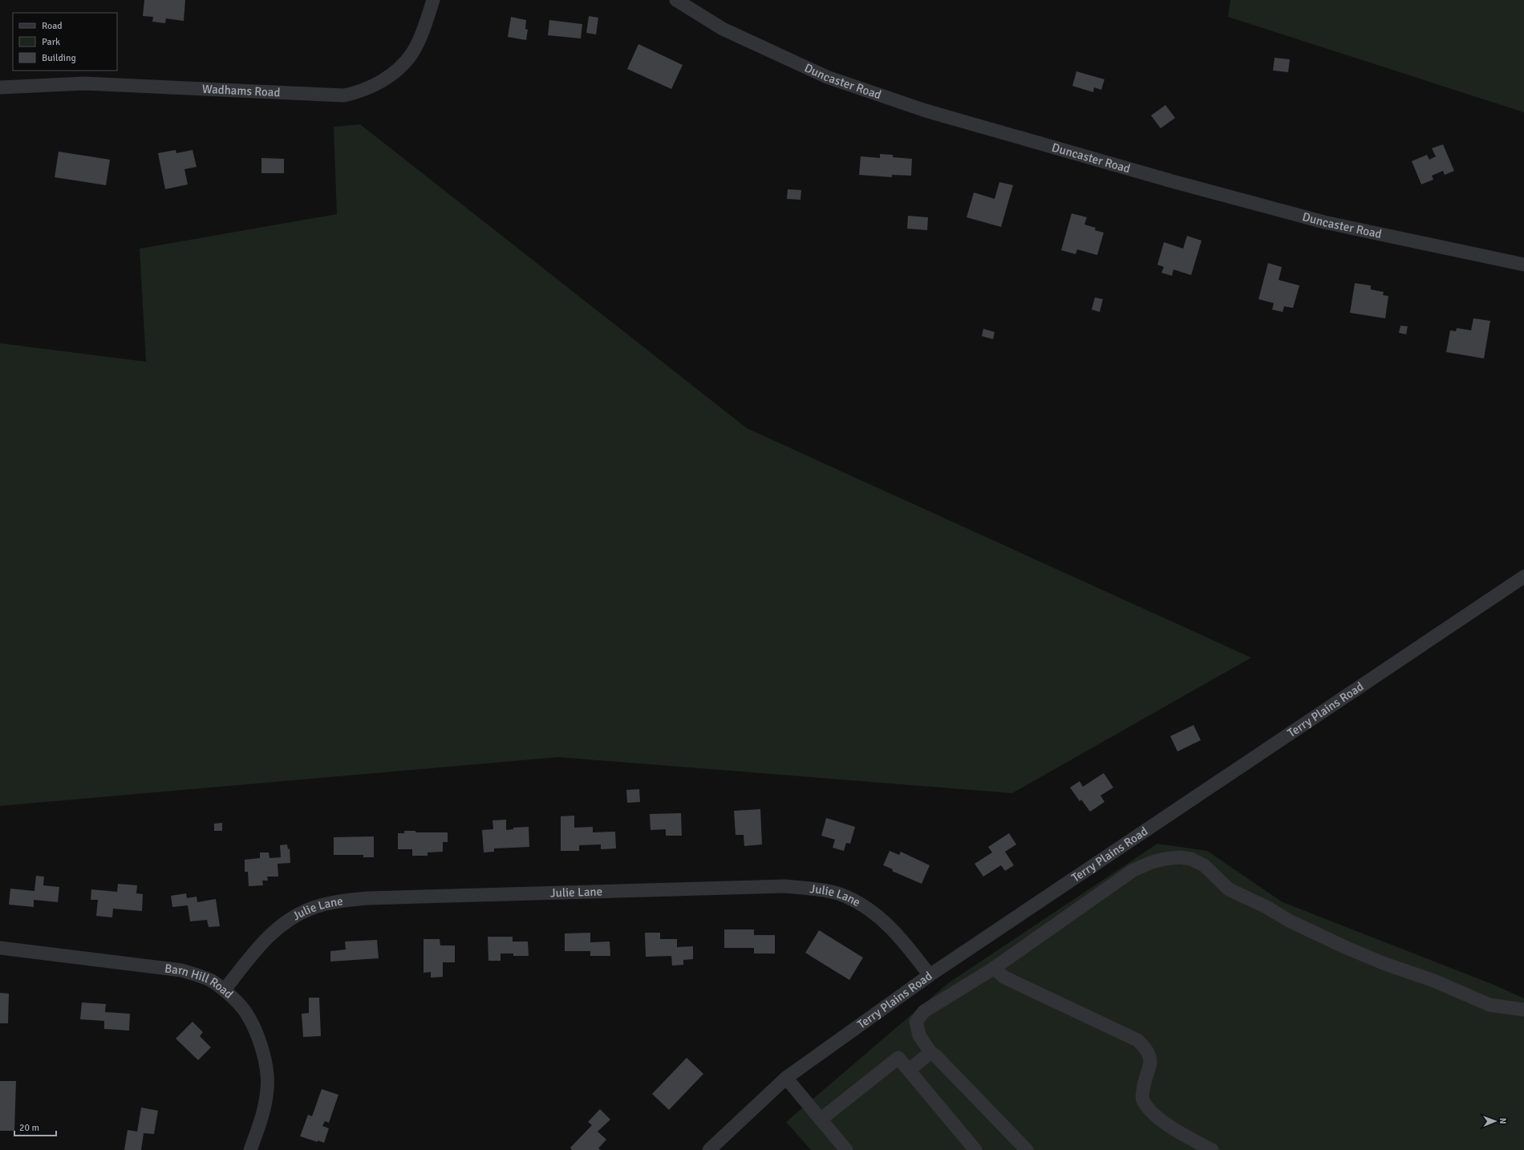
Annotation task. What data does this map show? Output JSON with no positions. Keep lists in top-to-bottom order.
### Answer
{
  "streets": {
    "street": [
      "Duncaster Road",
      "Wadhams Road",
      "Terry Plains Road",
      "Julie Lane",
      "Barn Hill Road"
    ]
  },
  "crossings": [
    ["Terry Plains Road", "Julie Lane"],
    ["Julie Lane", "Barn Hill Road"]
  ],
  "legend": ["Road", "Park", "Building"],
  "scale_bar": "20 m",
  "north": "right"
}
